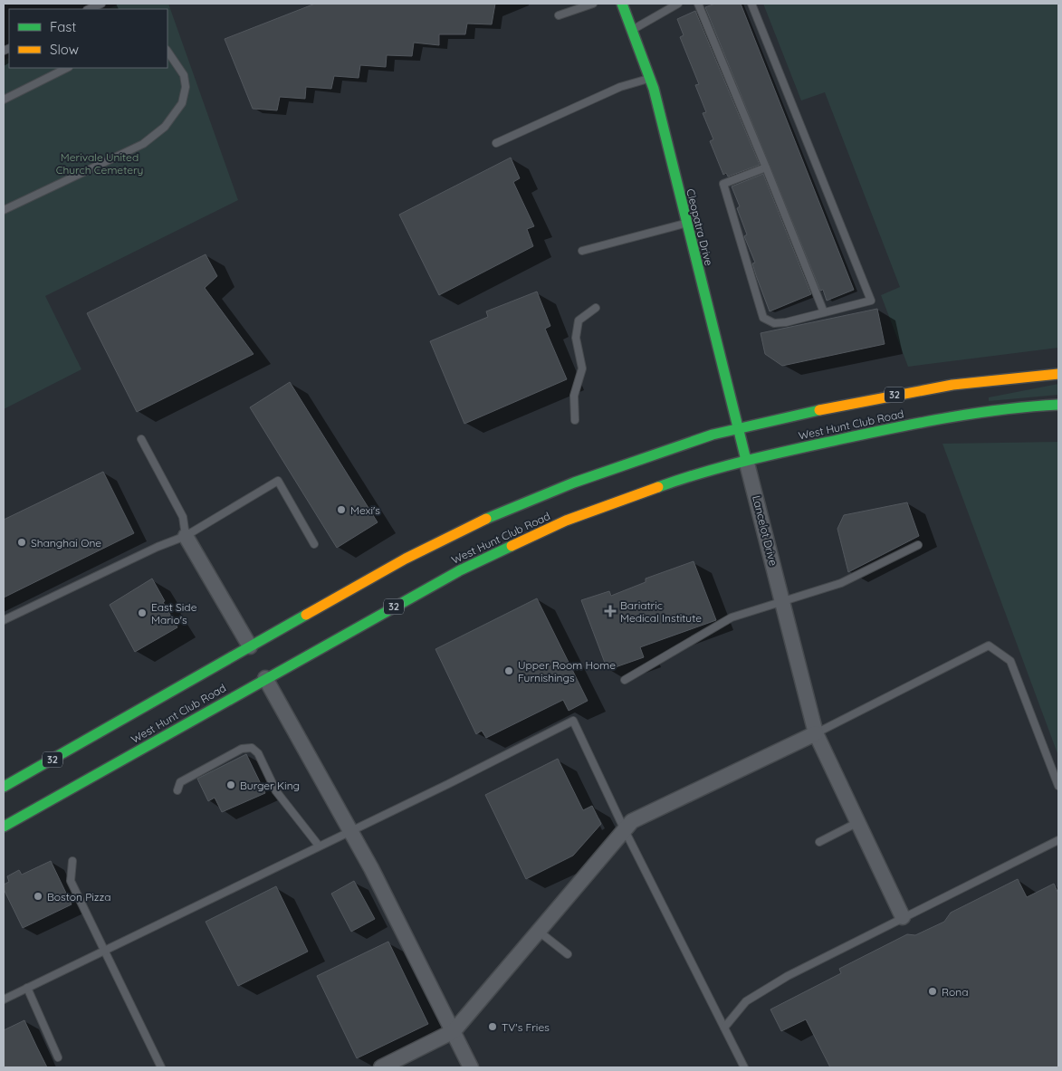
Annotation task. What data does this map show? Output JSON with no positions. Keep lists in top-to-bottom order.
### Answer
{
  "streets": {
    "main road": ["Cleopatra Drive", "32", "West Hunt Club Road"],
    "street": ["Lancelot Drive"]
  },
  "crossings": [
    ["Cleopatra Drive", "West Hunt Club Road"],
    ["Cleopatra Drive", "Lancelot Drive"],
    ["West Hunt Club Road", "Lancelot Drive"]
  ],
  "parks": ["Merivale United Church Cemetery"],
  "places": {
    "other": [
      "Mexi's",
      "Shanghai One",
      "East Side Mario's",
      "Upper Room Home Furnishings",
      "Burger King",
      "Boston Pizza",
      "Rona",
      "TV's Fries"
    ],
    "health": ["Bariatric Medical Institute"]
  },
  "legend": ["Fast", "Slow"]
}
